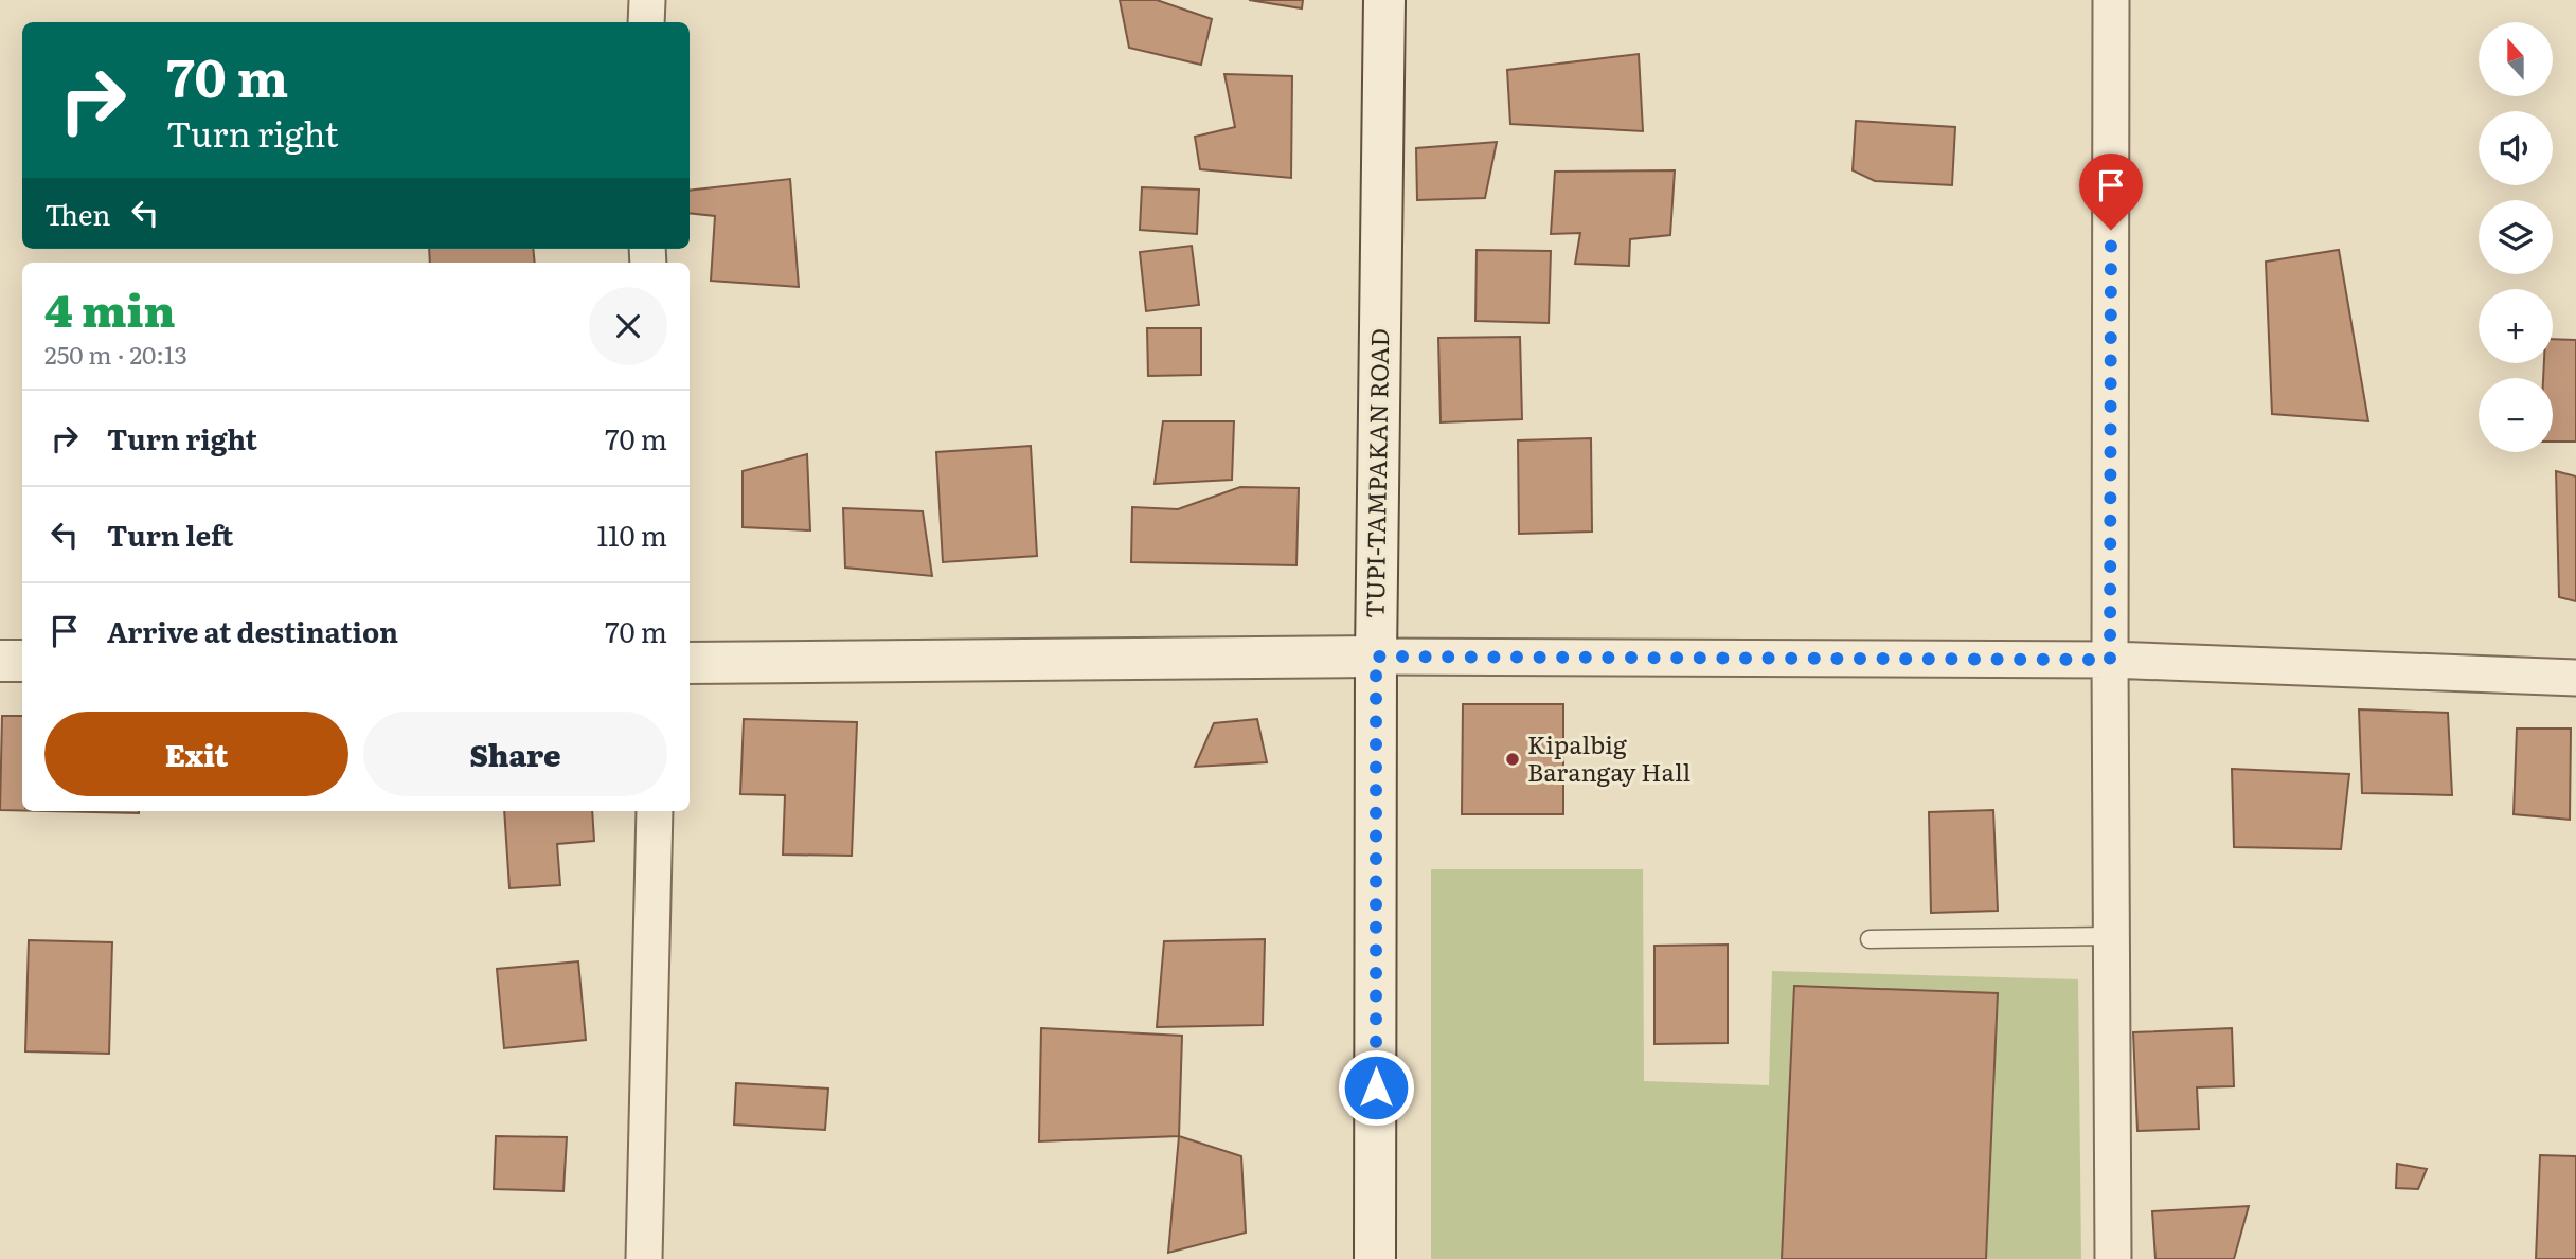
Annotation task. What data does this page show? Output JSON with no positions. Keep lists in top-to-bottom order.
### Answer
{
  "streets": {
    "main road": ["TUPI-TAMPAKAN ROAD"]
  },
  "places": ["Kipalbig Barangay Hall"],
  "north": "top",
  "page": {
    "map_buttons": ["+", "−"],
    "turn": ["70 m", "Turn right"],
    "then": "Then",
    "heading": ["4 min", "250 m · 20:13"],
    "list": [
      {
        "name": "Turn right",
        "value": "70 m"
      },
      {
        "name": "Turn left",
        "value": "110 m"
      },
      {
        "name": "Arrive at destination",
        "value": "70 m"
      }
    ],
    "buttons": ["Exit", "Share"]
  }
}
